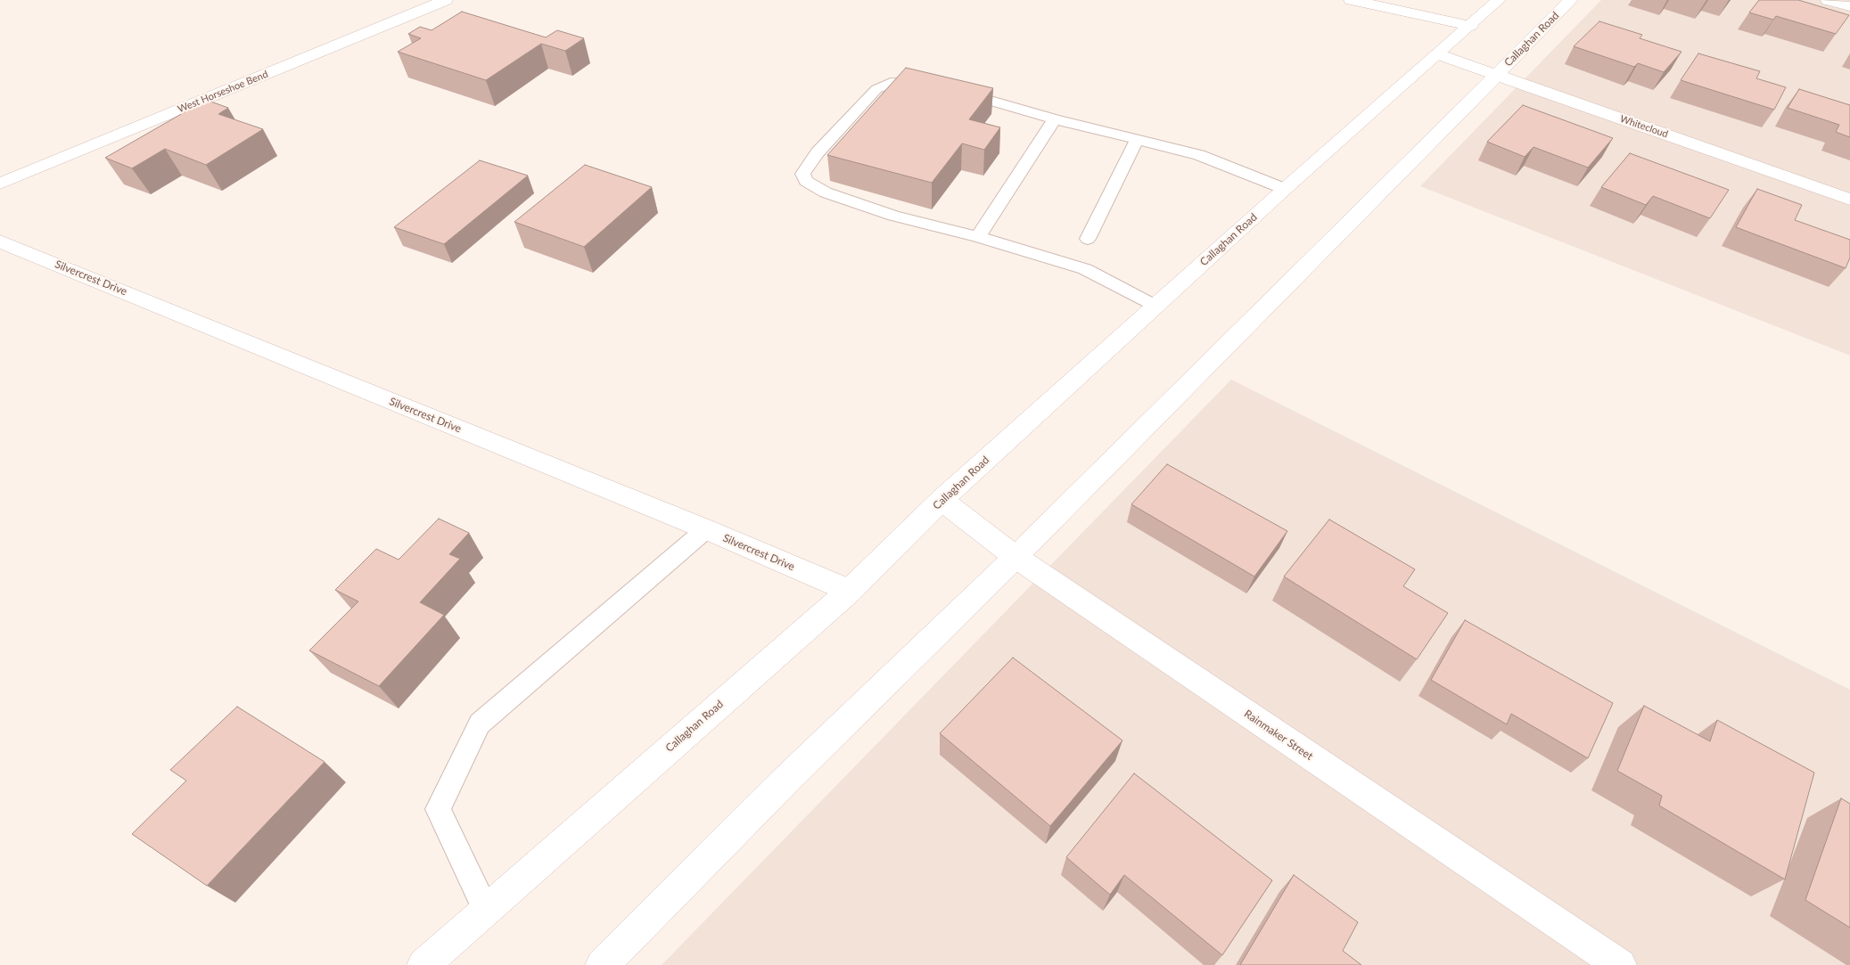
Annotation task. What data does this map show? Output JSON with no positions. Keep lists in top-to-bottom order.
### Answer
{
  "streets": {
    "street": [
      "Callaghan Road",
      "West Horseshoe Bend",
      "Whitecloud",
      "Silvercrest Drive",
      "Rainmaker Street"
    ]
  },
  "crossings": [
    ["Callaghan Road", "Whitecloud"],
    ["Callaghan Road", "Silvercrest Drive"],
    ["Callaghan Road", "Rainmaker Street"]
  ]
}
